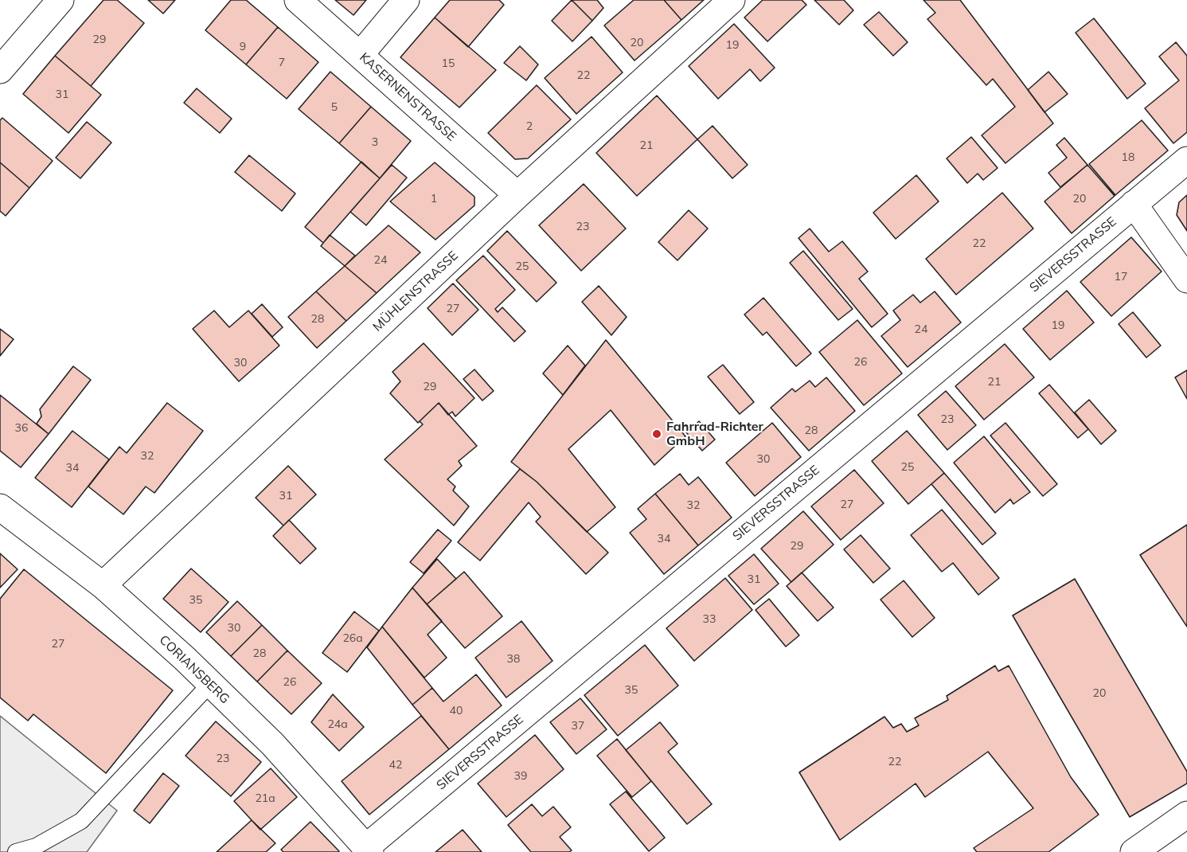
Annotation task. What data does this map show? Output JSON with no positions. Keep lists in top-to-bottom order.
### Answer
{
  "streets": {
    "street": [
      "KASERNENSTRASSE",
      "SIEVERSSTRASSE",
      "MÜHLENSTRASSE",
      "CORIANSBERG"
    ]
  },
  "crossings": [
    ["KASERNENSTRASSE", "MÜHLENSTRASSE"],
    ["SIEVERSSTRASSE", "CORIANSBERG"],
    ["MÜHLENSTRASSE", "CORIANSBERG"]
  ],
  "places": ["Fahrrad-Richter GmbH"],
  "house_numbers": [
    "29",
    "20",
    "19",
    "9",
    "7",
    "15",
    "22",
    "31",
    "5",
    "2",
    "3",
    "21",
    "18",
    "1",
    "20",
    "23",
    "22",
    "24",
    "25",
    "17",
    "27",
    "28",
    "19",
    "24",
    "26",
    "30",
    "21",
    "29",
    "23",
    "36",
    "28",
    "32",
    "30",
    "25",
    "34",
    "31",
    "27",
    "32",
    "34",
    "29",
    "31",
    "35",
    "33",
    "30",
    "26a",
    "27",
    "28",
    "38",
    "26",
    "35",
    "20",
    "40",
    "24a",
    "37",
    "23",
    "22",
    "42",
    "39",
    "21a"
  ]
}
